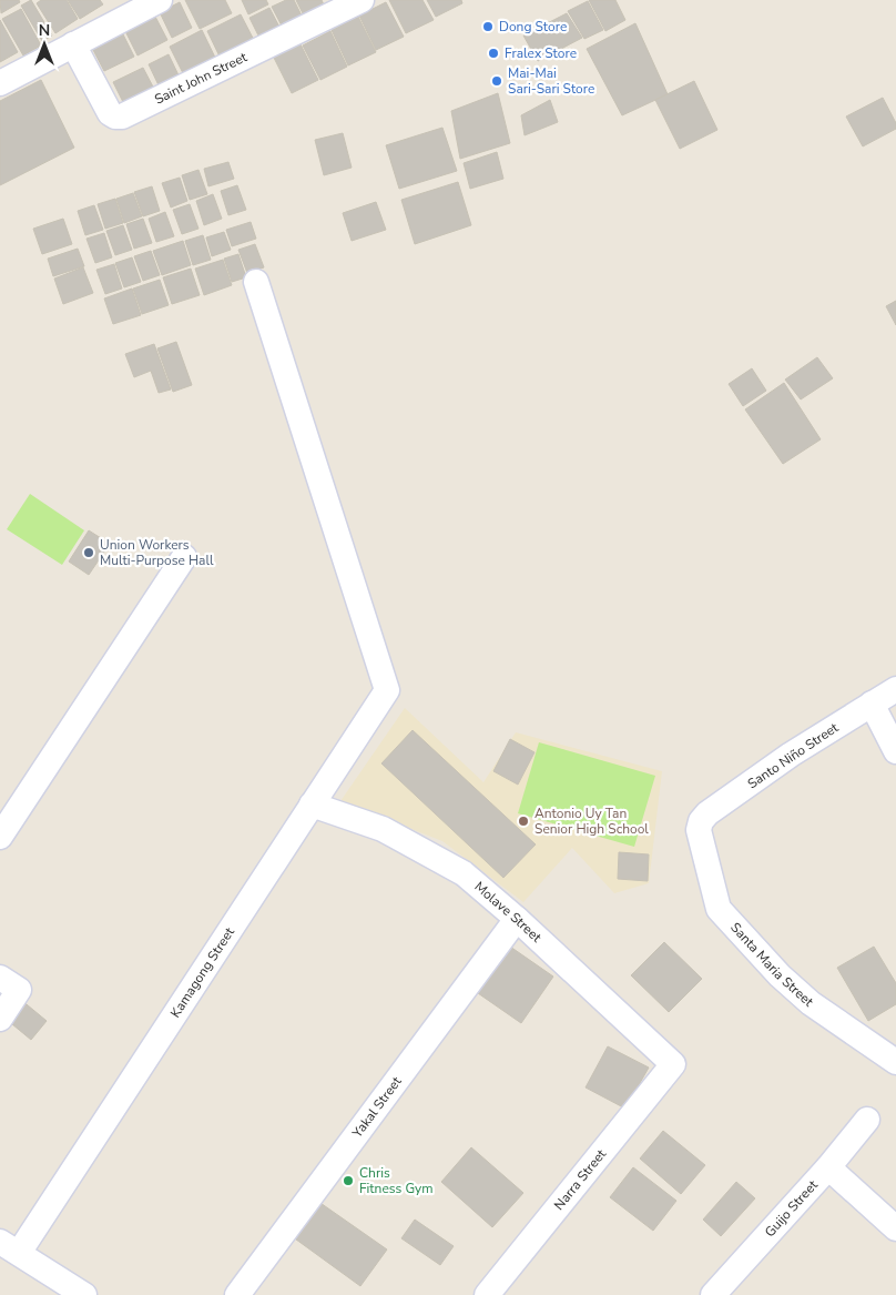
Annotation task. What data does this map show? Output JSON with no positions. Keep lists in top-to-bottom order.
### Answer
{
  "streets": {
    "street": [
      "Saint John Street",
      "Santo Niño Street",
      "Molave Street",
      "Santa Maria Street",
      "Kamagong Street",
      "Yakal Street",
      "Narra Street",
      "Guijo Street"
    ]
  },
  "crossings": [
    ["Santo Niño Street", "Santa Maria Street"],
    ["Molave Street", "Kamagong Street"],
    ["Molave Street", "Yakal Street"],
    ["Molave Street", "Narra Street"]
  ],
  "places": [
    "Dong Store",
    "Fralex Store",
    "Mai-Mai Sari-Sari Store",
    "Union Workers Multi-Purpose Hall",
    "Antonio Uy Tan Senior High School",
    "Chris Fitness Gym"
  ],
  "north": "top"
}
